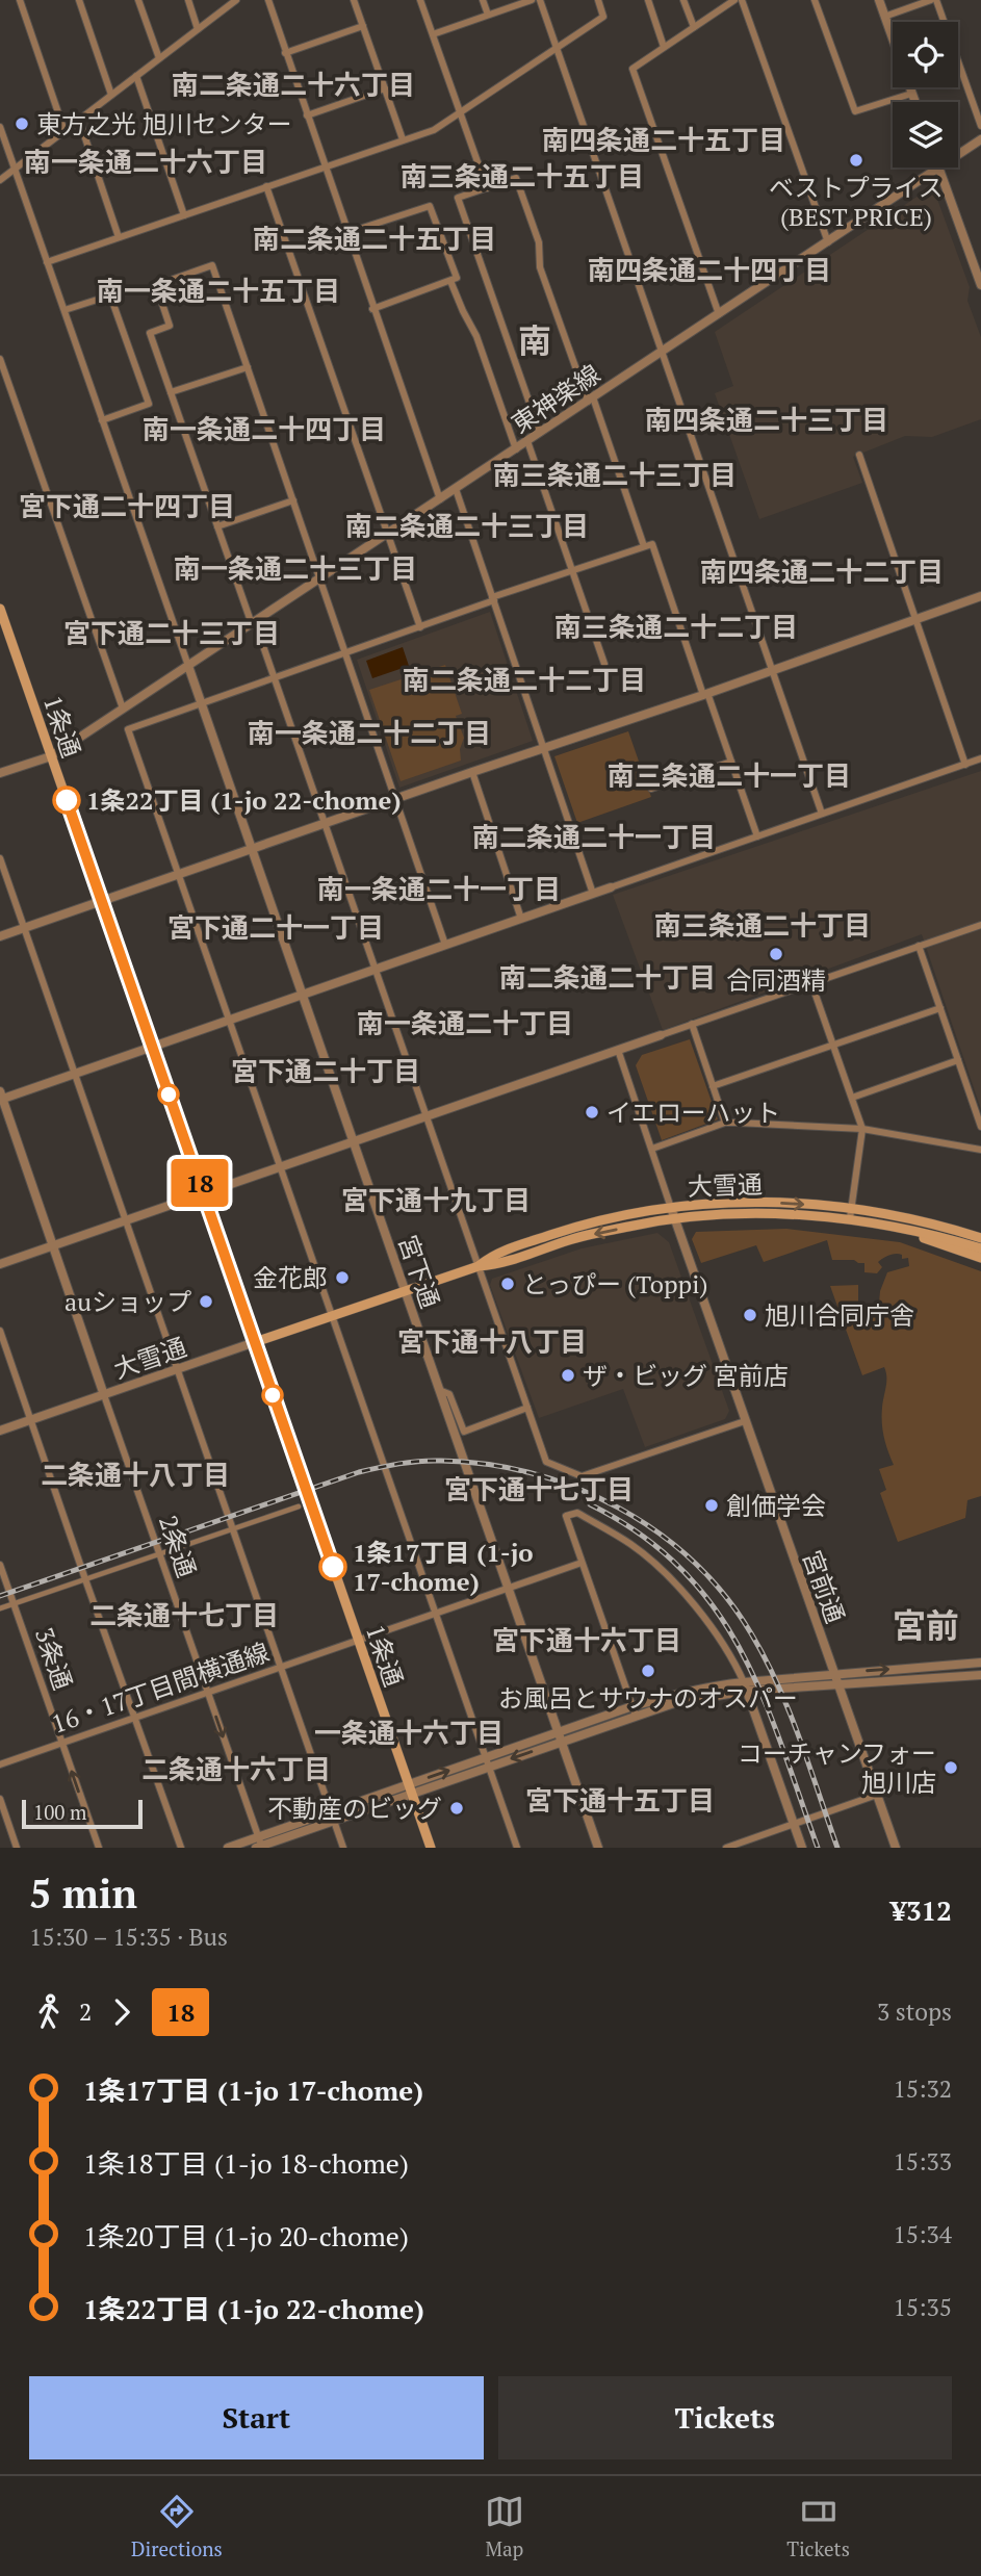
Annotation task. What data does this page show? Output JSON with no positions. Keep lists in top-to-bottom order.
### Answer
{
  "streets": {
    "main road": ["1条通", "大雪通"],
    "street": [
      "東神楽線",
      "宮下通",
      "2条通",
      "宮前通",
      "3条通",
      "16・17丁目間横通線"
    ]
  },
  "crossings": [
    ["東神楽線", "1条通"],
    ["東神楽線", "宮下通"],
    ["1条通", "大雪通"],
    ["1条通", "16・17丁目間横通線"],
    ["大雪通", "宮下通"],
    ["大雪通", "2条通"],
    ["大雪通", "宮前通"],
    ["宮下通", "16・17丁目間横通線"],
    ["2条通", "16・17丁目間横通線"],
    ["3条通", "16・17丁目間横通線"]
  ],
  "one_way": ["3条通"],
  "districts": [
    "南二条通二十六丁目",
    "南四条通二十五丁目",
    "南一条通二十六丁目",
    "南三条通二十五丁目",
    "南二条通二十五丁目",
    "南四条通二十四丁目",
    "南一条通二十五丁目",
    "南",
    "南四条通二十三丁目",
    "南一条通二十四丁目",
    "南三条通二十三丁目",
    "宮下通二十四丁目",
    "南二条通二十三丁目",
    "南一条通二十三丁目",
    "南四条通二十二丁目",
    "南三条通二十二丁目",
    "宮下通二十三丁目",
    "南二条通二十二丁目",
    "南一条通二十二丁目",
    "南三条通二十一丁目",
    "南二条通二十一丁目",
    "南一条通二十一丁目",
    "南三条通二十丁目",
    "宮下通二十一丁目",
    "南二条通二十丁目",
    "南一条通二十丁目",
    "宮下通二十丁目",
    "宮下通十九丁目",
    "宮下通十八丁目",
    "二条通十八丁目",
    "宮下通十七丁目",
    "二条通十七丁目",
    "宮前",
    "宮下通十六丁目",
    "一条通十六丁目",
    "二条通十六丁目",
    "宮下通十五丁目"
  ],
  "places": [
    "東方之光 旭川センター",
    "ベストプライス (BEST PRICE)",
    "1条22丁目 (1-jo 22-chome)",
    "合同酒精",
    "イエローハット",
    "金花郎",
    "とっぴー (Toppi)",
    "auショップ",
    "旭川合同庁舎",
    "ザ・ビッグ 宮前店",
    "創価学会",
    "1条17丁目 (1-jo 17-chome)",
    "お風呂とサウナのオスパー",
    "コーチャンフォー 旭川店",
    "不動産のビッグ"
  ],
  "lines": ["bus line 18"],
  "scale_bar": "100 m",
  "page": {
    "on_map": "18",
    "scale": "100 m",
    "heading": ["5 min", "15:30 – 15:35 · Bus", "¥312"],
    "legs": ["2", "18", "3 stops"],
    "list": [
      {
        "name": "1条17丁目 (1-jo 17-chome)",
        "value": "15:32"
      },
      {
        "name": "1条18丁目 (1-jo 18-chome)",
        "value": "15:33"
      },
      {
        "name": "1条20丁目 (1-jo 20-chome)",
        "value": "15:34"
      },
      {
        "name": "1条22丁目 (1-jo 22-chome)",
        "value": "15:35"
      }
    ],
    "buttons": ["Start", "Tickets"],
    "tabs": ["Directions", "Map", "Tickets"]
  }
}
